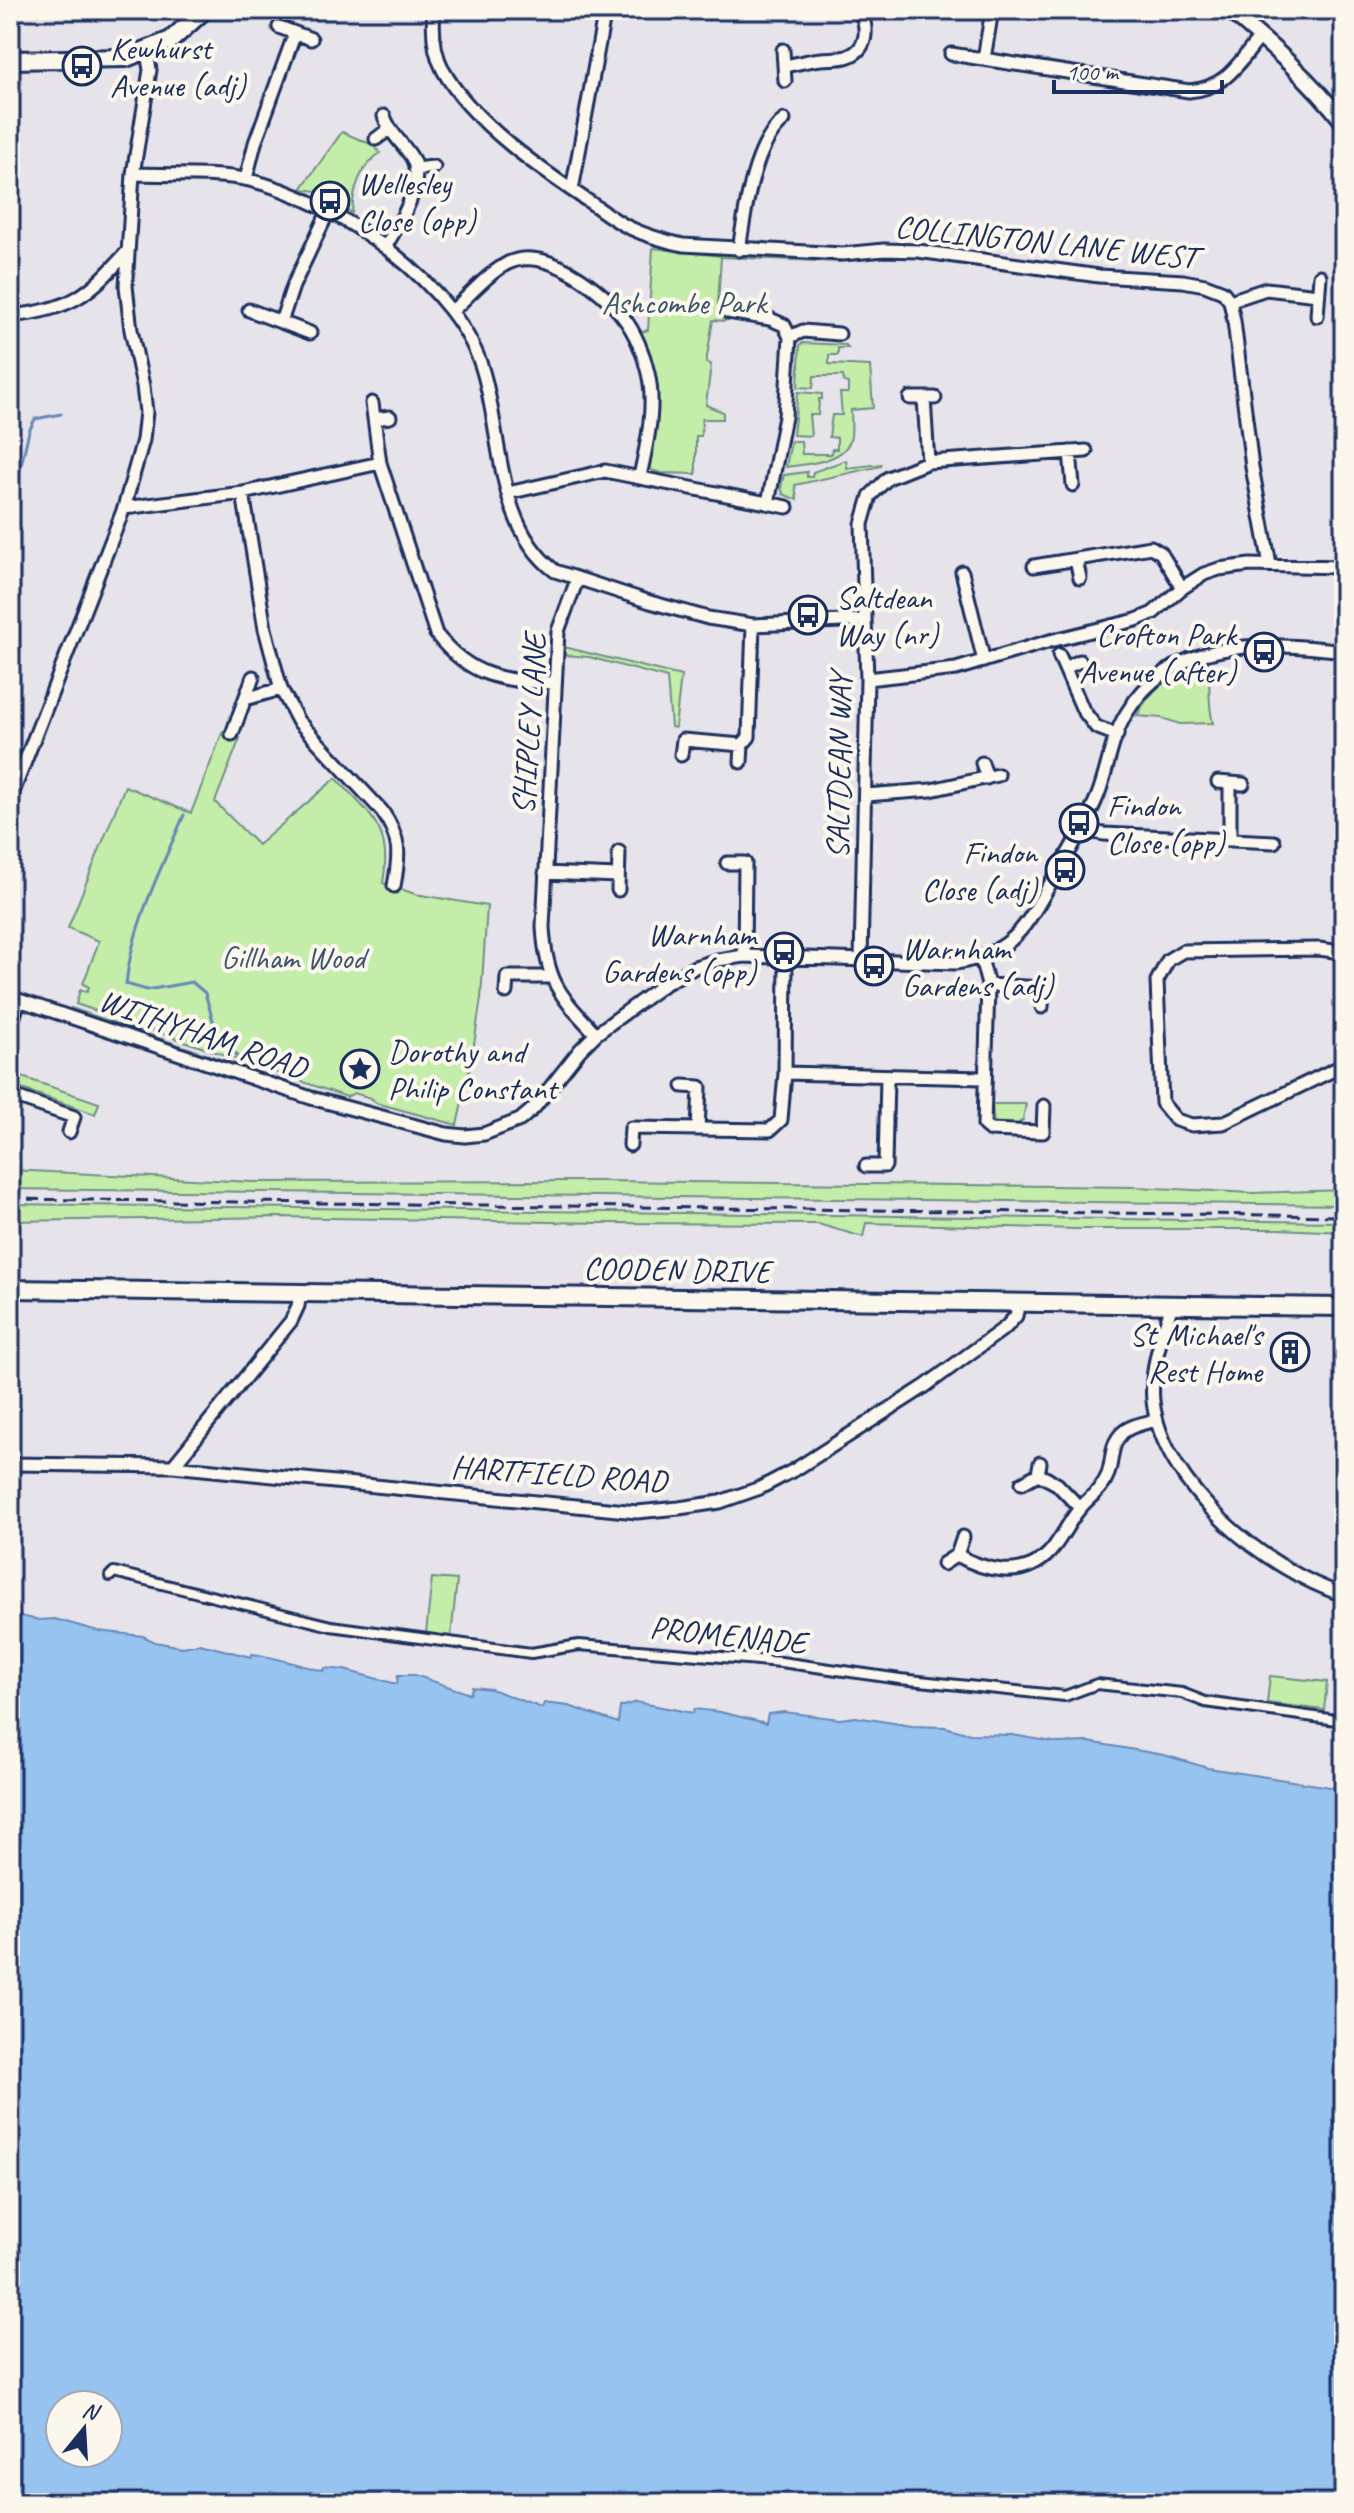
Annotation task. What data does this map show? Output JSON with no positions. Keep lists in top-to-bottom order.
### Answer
{
  "streets": {
    "main road": ["COODEN DRIVE"],
    "street": [
      "COLLINGTON LANE WEST",
      "SHIPLEY LANE",
      "SALTDEAN WAY",
      "WITHYHAM ROAD",
      "HARTFIELD ROAD",
      "PROMENADE"
    ]
  },
  "crossings": [
    ["SHIPLEY LANE", "WITHYHAM ROAD"],
    ["SALTDEAN WAY", "WITHYHAM ROAD"],
    ["COODEN DRIVE", "HARTFIELD ROAD"]
  ],
  "parks": ["Ashcombe Park", "Gillham Wood"],
  "places": {
    "bus stop": [
      "Kewhurst Avenue (adj)",
      "Wellesley Close (opp)",
      "Saltdean Way (nr)",
      "Crofton Park Avenue (after)",
      "Findon Close (opp)",
      "Findon Close (adj)",
      "Warnham Gardens (opp)",
      "Warnham Gardens (adj)"
    ],
    "place": ["Dorothy and Philip Constant"],
    "building": ["St Michael's Rest Home"]
  },
  "scale_bar": "100 m",
  "north": "top"
}
